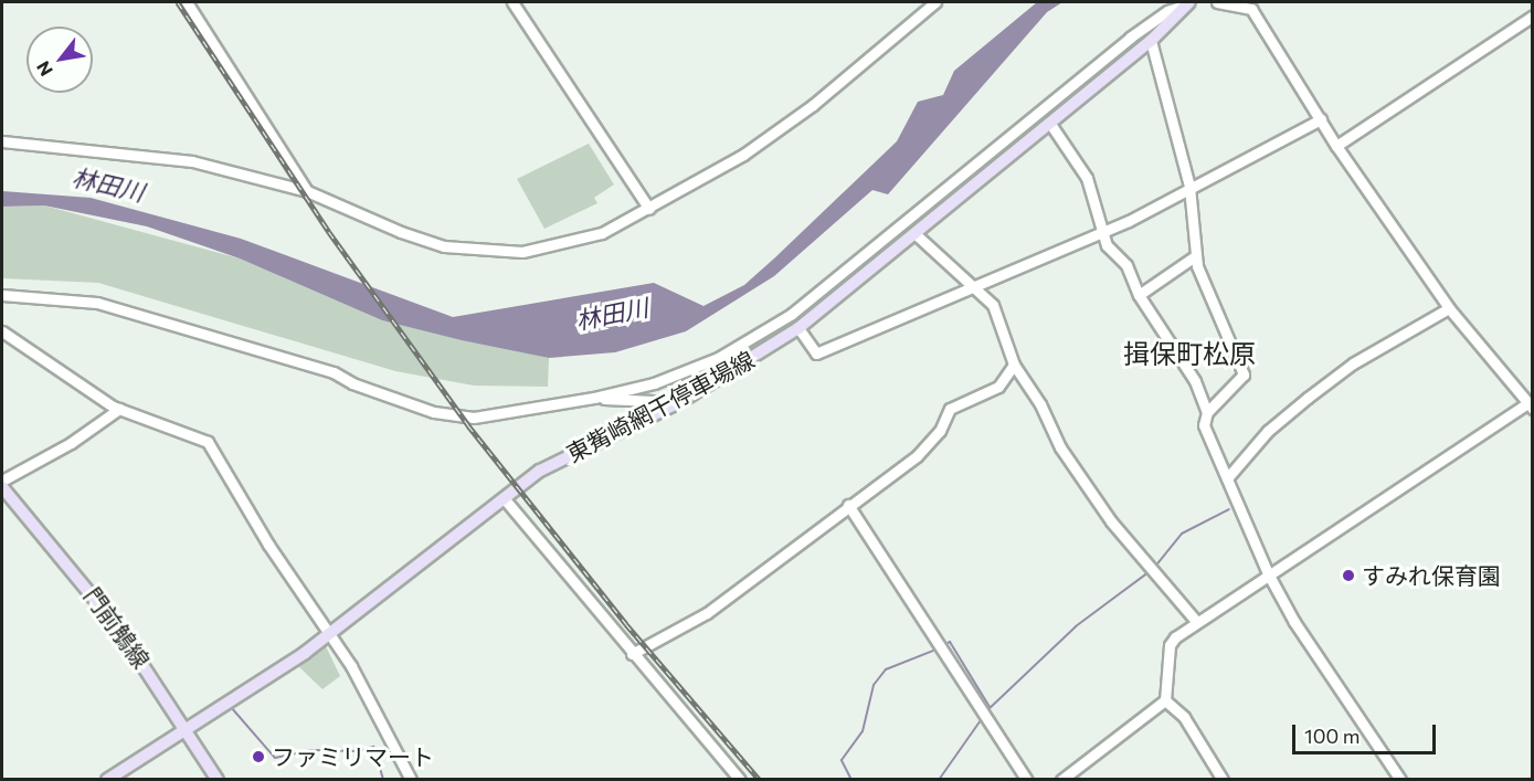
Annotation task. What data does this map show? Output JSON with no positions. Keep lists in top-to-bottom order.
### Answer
{
  "streets": {
    "main road": ["東觜崎網干停車場線", "門前鵤線"]
  },
  "crossings": [
    ["東觜崎網干停車場線", "門前鵤線"]
  ],
  "districts": ["揖保町松原"],
  "water": ["林田川"],
  "places": ["すみれ保育園", "ファミリマート"],
  "scale_bar": "100 m",
  "north": "bottom left"
}
